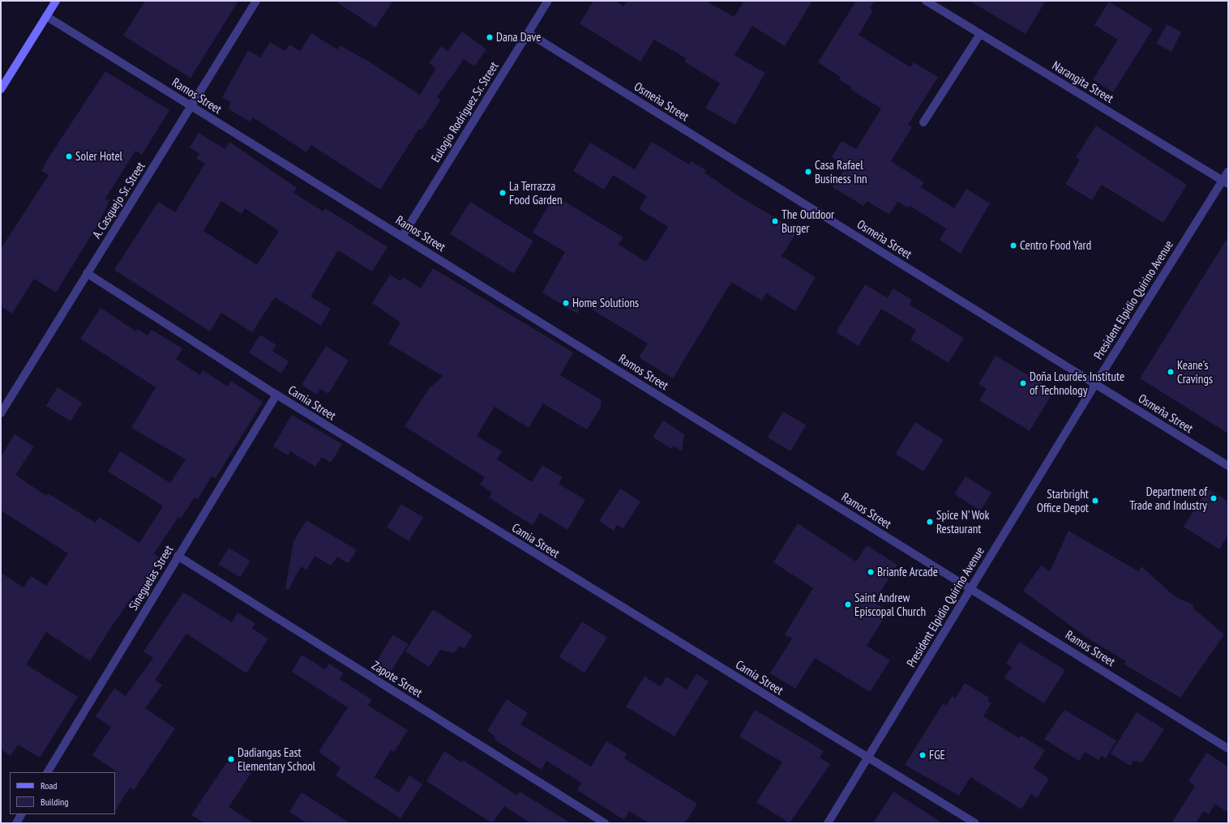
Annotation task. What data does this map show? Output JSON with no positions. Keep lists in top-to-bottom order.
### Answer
{
  "streets": {
    "street": [
      "Narangita Street",
      "Ramos Street",
      "Osmeña Street",
      "Eulogio Rodriguez Sr. Street",
      "A. Casquejo Sr. Street",
      "President Elpidio Quirino Avenue",
      "Camia Street",
      "Sineguelas Street",
      "Zapote Street"
    ]
  },
  "crossings": [
    ["Narangita Street", "President Elpidio Quirino Avenue"],
    ["Ramos Street", "Eulogio Rodriguez Sr. Street"],
    ["Ramos Street", "A. Casquejo Sr. Street"],
    ["Ramos Street", "President Elpidio Quirino Avenue"],
    ["Osmeña Street", "Eulogio Rodriguez Sr. Street"],
    ["Osmeña Street", "President Elpidio Quirino Avenue"],
    ["A. Casquejo Sr. Street", "Camia Street"],
    ["President Elpidio Quirino Avenue", "Camia Street"],
    ["Camia Street", "Sineguelas Street"],
    ["Sineguelas Street", "Zapote Street"]
  ],
  "places": [
    "Dana Dave",
    "Soler Hotel",
    "Casa Rafael Business Inn",
    "La Terrazza Food Garden",
    "The Outdoor Burger",
    "Centro Food Yard",
    "Home Solutions",
    "Keane's Cravings",
    "Doña Lourdes Institute of Technology",
    "Department of Trade and Industry",
    "Starbright Office Depot",
    "Spice N' Wok Restaurant",
    "Brianfe Arcade",
    "Saint Andrew Episcopal Church",
    "FGE",
    "Dadiangas East Elementary School"
  ],
  "legend": ["Road", "Building"]
}
